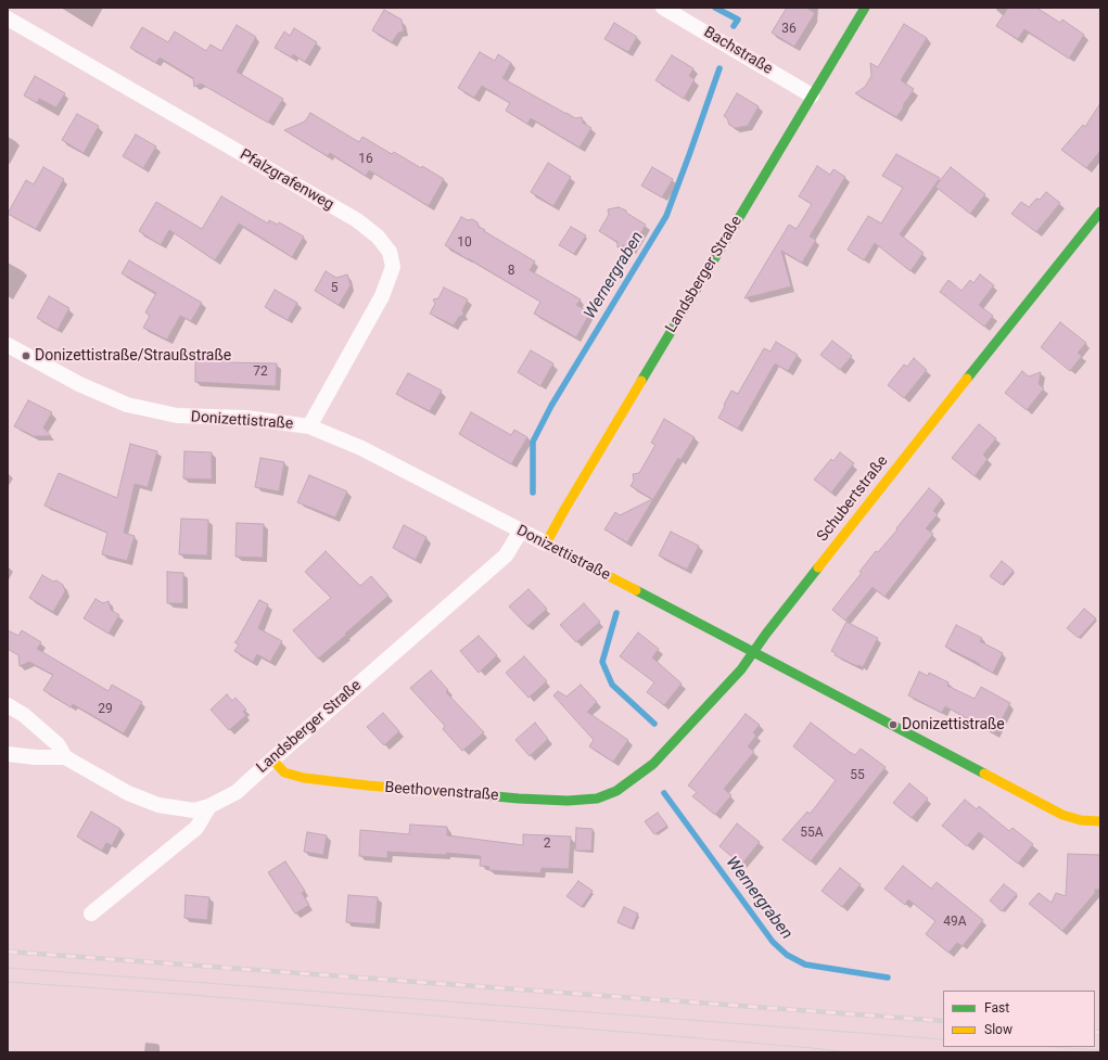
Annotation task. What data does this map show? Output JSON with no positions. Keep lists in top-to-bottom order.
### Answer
{
  "streets": {
    "street": [
      "Bachstraße",
      "Pfalzgrafenweg",
      "Landsberger Straße",
      "Donizettistraße",
      "Schubertstraße",
      "Beethovenstraße"
    ]
  },
  "crossings": [
    ["Bachstraße", "Landsberger Straße"],
    ["Pfalzgrafenweg", "Donizettistraße"],
    ["Landsberger Straße", "Donizettistraße"],
    ["Landsberger Straße", "Beethovenstraße"],
    ["Donizettistraße", "Schubertstraße"],
    ["Schubertstraße", "Beethovenstraße"]
  ],
  "water": ["Wernergraben"],
  "places": ["Donizettistraße/Straußstraße", "Donizettistraße"],
  "house_numbers": [
    "36",
    "16",
    "10",
    "8",
    "5",
    "72",
    "29",
    "55",
    "55A",
    "2",
    "49A"
  ],
  "legend": ["Fast", "Slow"]
}
